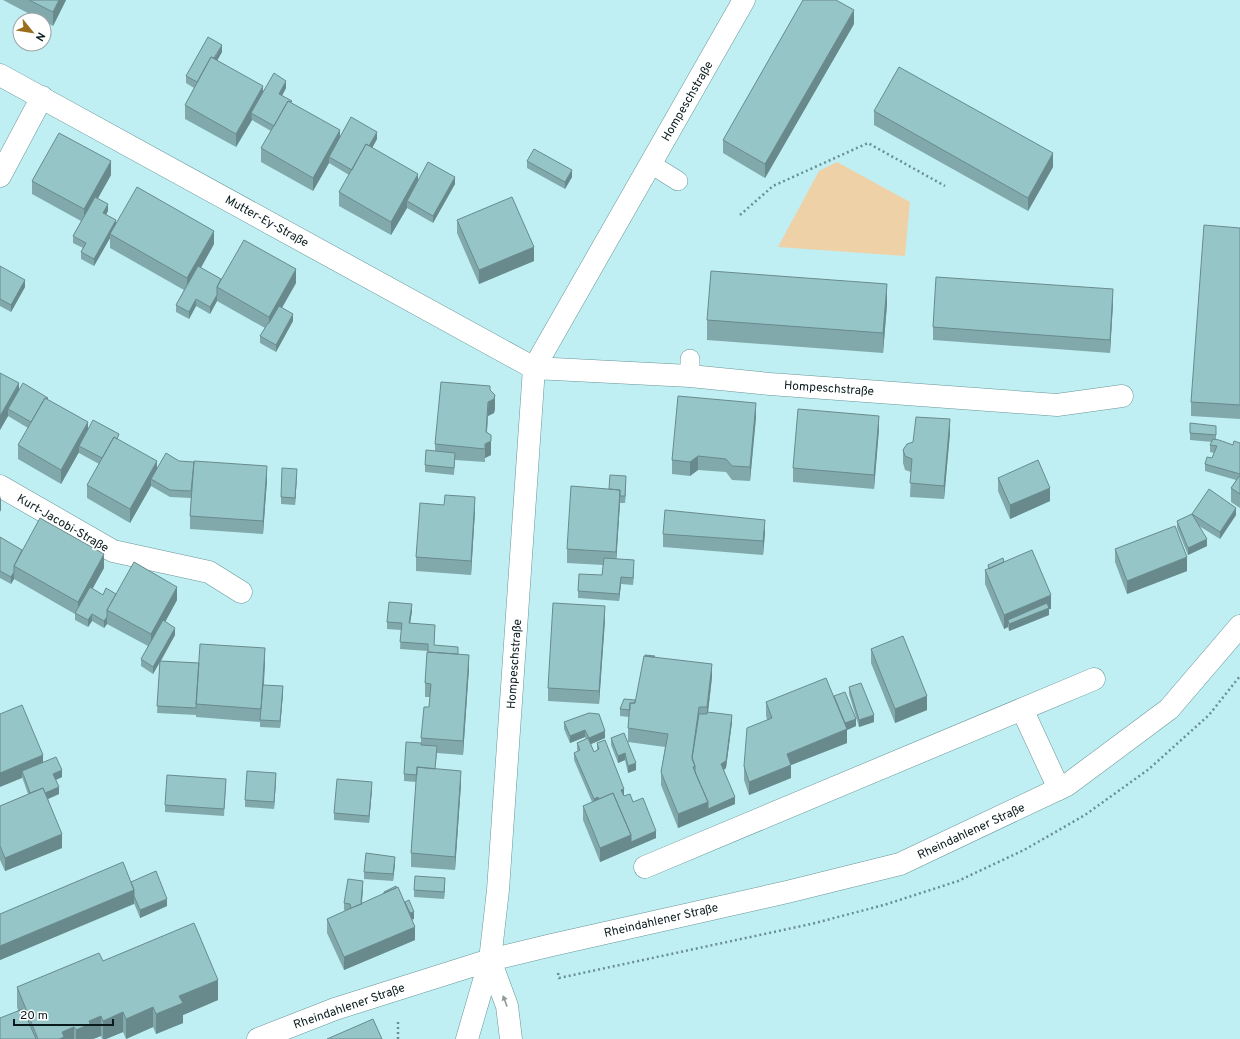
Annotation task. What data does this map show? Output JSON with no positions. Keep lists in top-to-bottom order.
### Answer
{
  "streets": {
    "street": [
      "Hompeschstraße",
      "Mutter-Ey-Straße",
      "Kurt-Jacobi-Straße",
      "Rheindahlener Straße"
    ]
  },
  "crossings": [
    ["Hompeschstraße", "Mutter-Ey-Straße"],
    ["Hompeschstraße", "Rheindahlener Straße"]
  ],
  "scale_bar": "20 m",
  "north": "bottom right"
}
